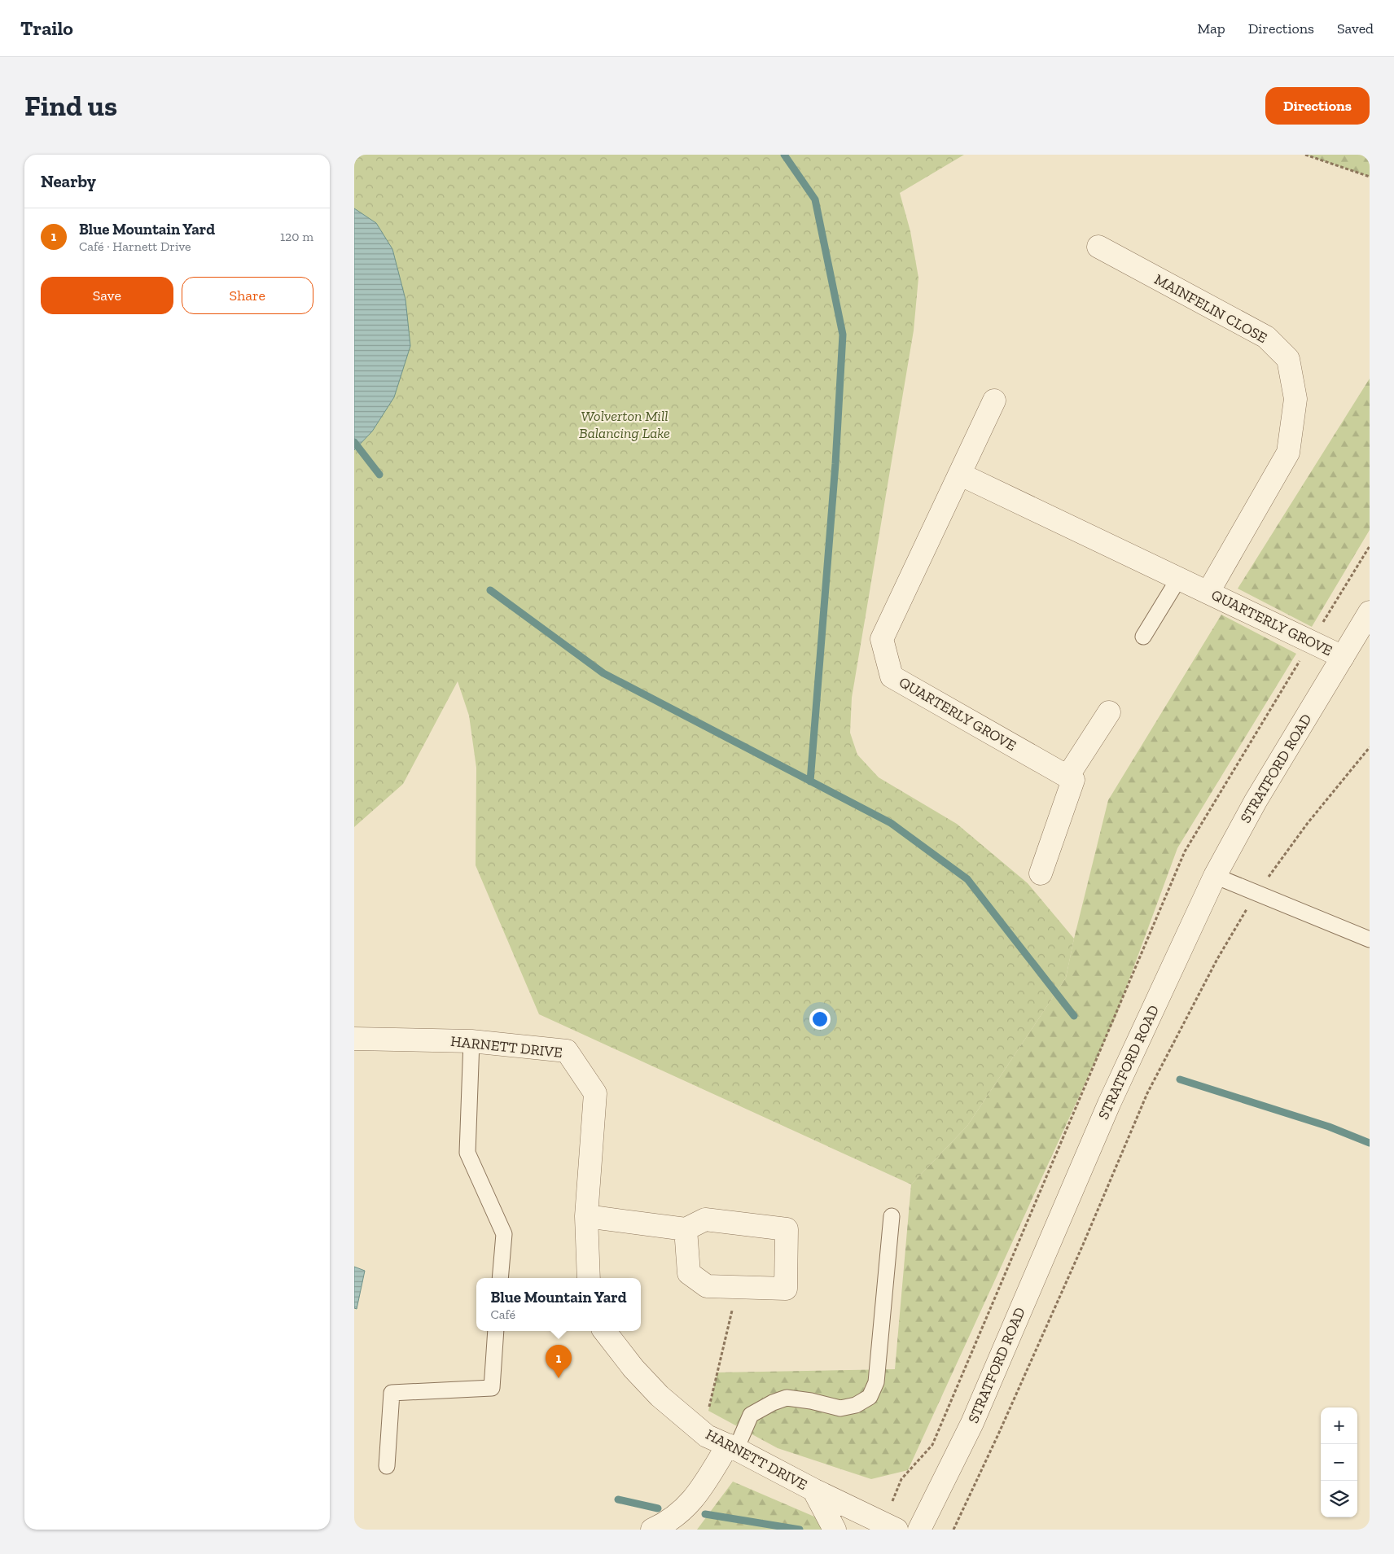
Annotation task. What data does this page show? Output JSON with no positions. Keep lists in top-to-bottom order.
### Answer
{
  "streets": {
    "street": [
      "MAINFELIN CLOSE",
      "QUARTERLY GROVE",
      "STRATFORD ROAD",
      "HARNETT DRIVE"
    ]
  },
  "crossings": [
    ["MAINFELIN CLOSE", "QUARTERLY GROVE"],
    ["QUARTERLY GROVE", "STRATFORD ROAD"]
  ],
  "parks": ["Wolverton Mill Balancing Lake"],
  "page": {
    "header": "Trailo",
    "nav": ["Map", "Directions", "Saved"],
    "buttons": [
      "Directions",
      ["Save", "Share"]
    ],
    "title": "Find us",
    "heading": "Nearby",
    "list": [
      {
        "mark": "1",
        "name": "Blue Mountain Yard",
        "note": "Café · Harnett Drive",
        "value": "120 m"
      }
    ],
    "popup": ["Blue Mountain Yard", "Café"],
    "pins": "1",
    "map_buttons": ["+", "−"]
  }
}
